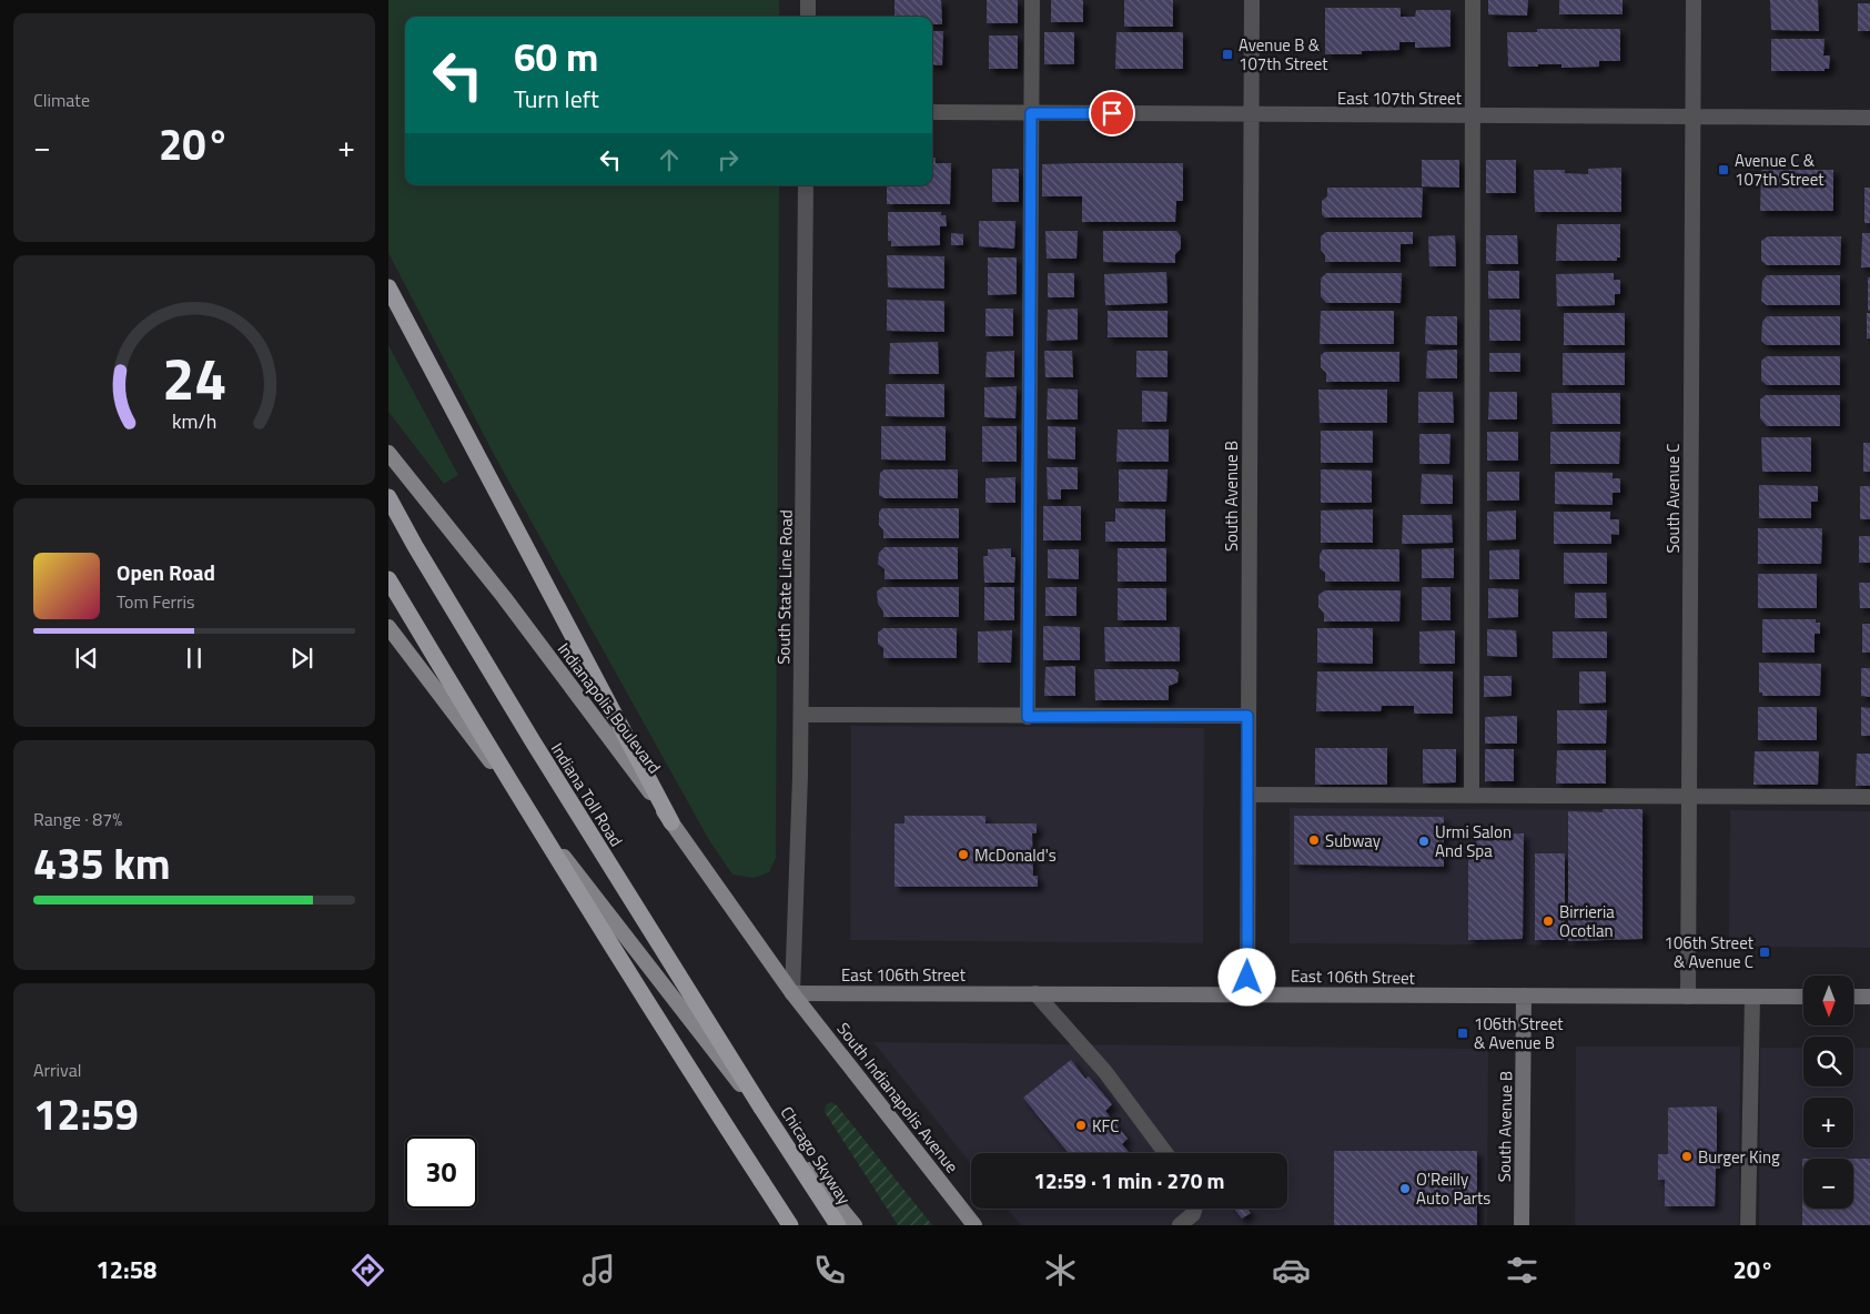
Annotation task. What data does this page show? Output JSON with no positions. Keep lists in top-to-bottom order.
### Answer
{
  "streets": {
    "highway": ["Indiana Toll Road", "Chicago Skyway"],
    "main road": [
      "South Avenue B",
      "Indianapolis Boulevard",
      "East 106th Street",
      "South Indianapolis Avenue"
    ],
    "street": ["East 107th Street", "South Avenue C", "South State Line Road"]
  },
  "crossings": [
    ["East 107th Street", "South Avenue B"],
    ["East 107th Street", "South Avenue C"],
    ["South Avenue B", "East 106th Street"],
    ["South Avenue C", "East 106th Street"],
    ["South State Line Road", "Indianapolis Boulevard"],
    ["South State Line Road", "East 106th Street"],
    ["South State Line Road", "South Indianapolis Avenue"],
    ["Indianapolis Boulevard", "East 106th Street"],
    ["Indianapolis Boulevard", "South Indianapolis Avenue"],
    ["Indiana Toll Road", "Chicago Skyway"],
    ["East 106th Street", "South Indianapolis Avenue"]
  ],
  "places": {
    "transit": [
      "Avenue B & 107th Street",
      "Avenue C & 107th Street",
      "106th Street & Avenue C",
      "106th Street & Avenue B"
    ],
    "other": [
      "Subway",
      "Urmi Salon And Spa",
      "McDonald's",
      "Birrieria Ocotlan",
      "KFC",
      "Burger King",
      "O'Reilly Auto Parts"
    ]
  },
  "north": "bottom",
  "page": {
    "tile": [
      "Climate",
      ["Range · 87%", "435 km"],
      ["Arrival", "12:59"]
    ],
    "turn": ["60 m", "Turn left"],
    "heat": ["−", "20°", "+"],
    "song": ["Open Road", "Tom Ferris"],
    "map_buttons": ["+", "−"],
    "limit": "30",
    "trip": "12:59 · 1 min · 270 m",
    "tabs": ["12:58", "20°"],
    "gauge": ["24", "km/h"]
  }
}
